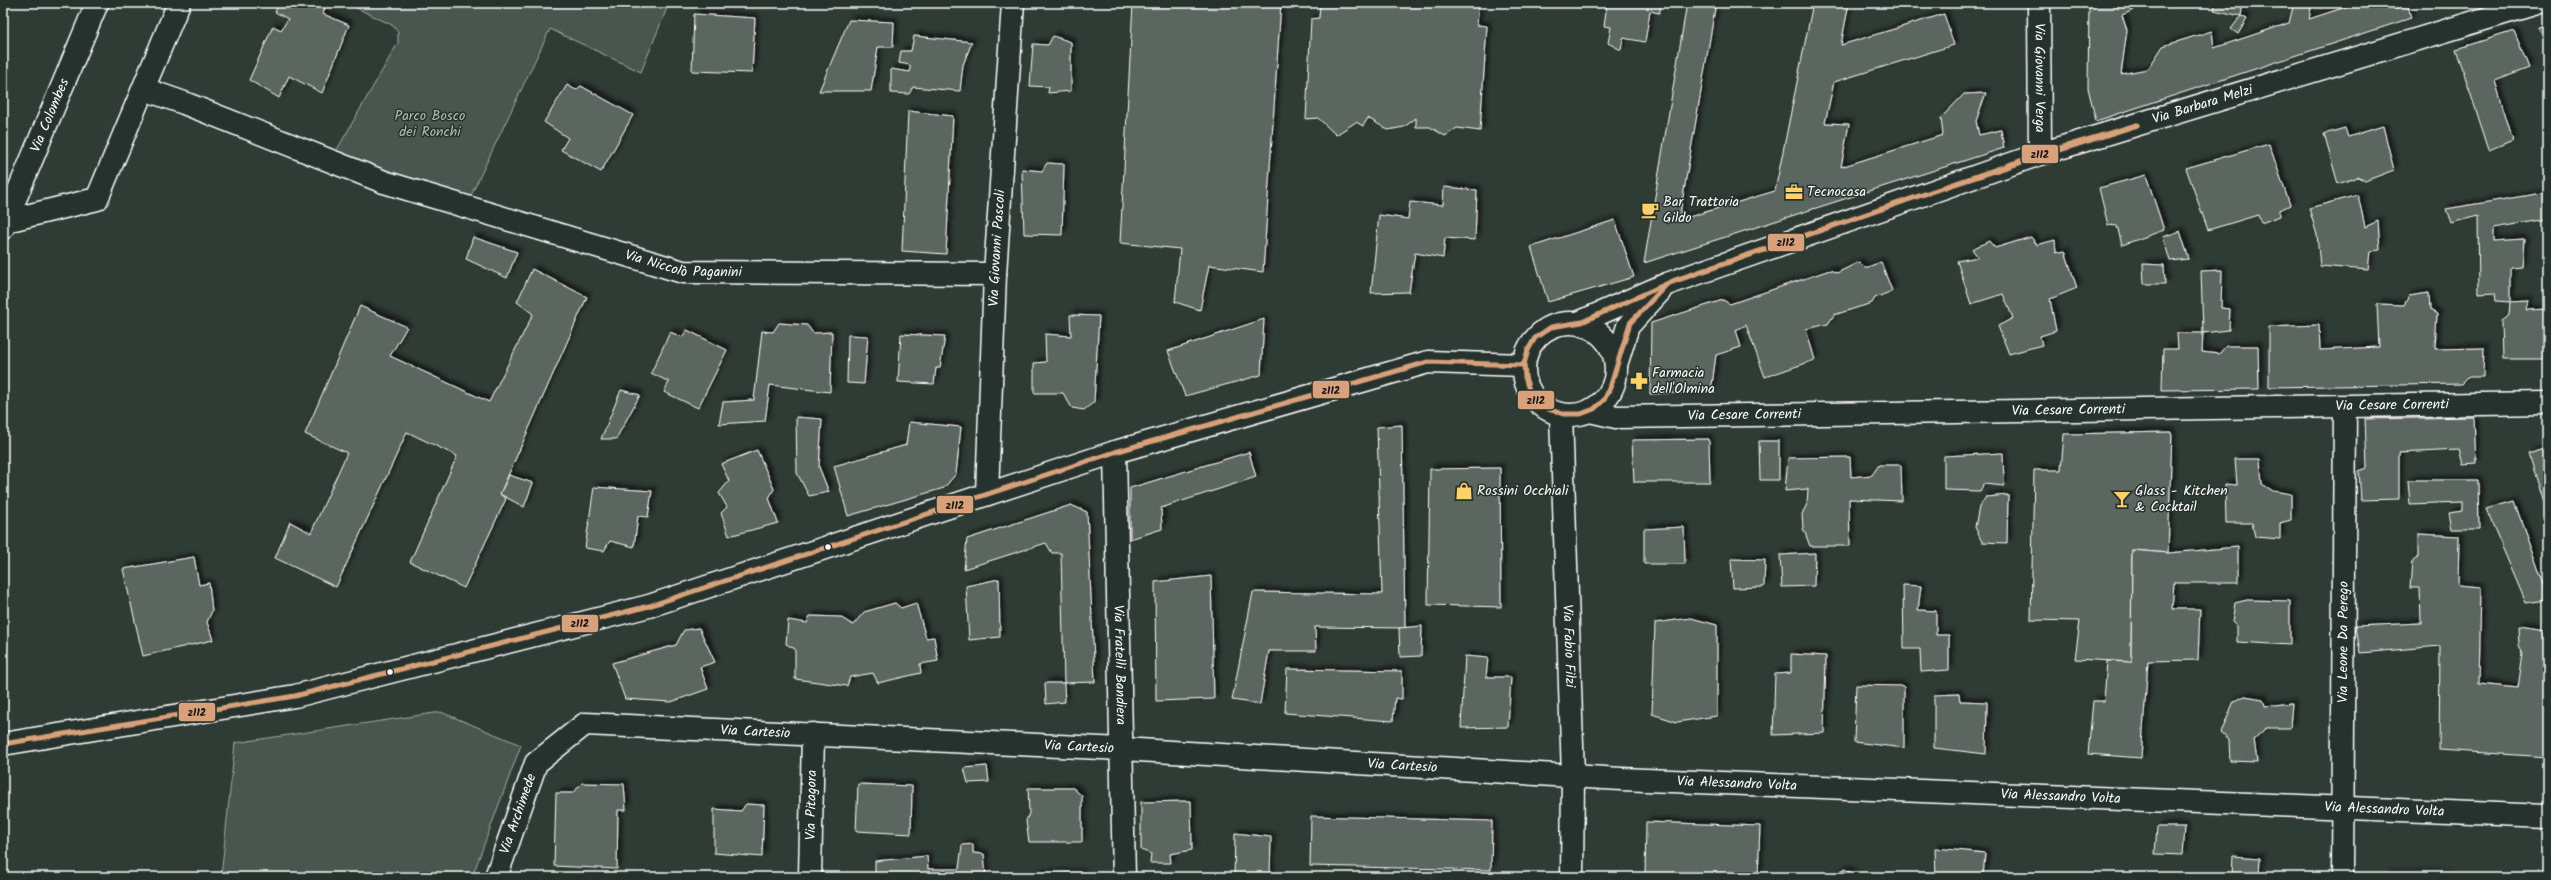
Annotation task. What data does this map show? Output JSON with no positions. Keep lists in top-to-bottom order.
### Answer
{
  "streets": {
    "street": [
      "Via Giovanni Verga",
      "Via Barbara Melzi",
      "Via Colombes",
      "Via Giovanni Pascoli",
      "Via Niccolò Paganini",
      "Via Cesare Correnti",
      "Via Leone Da Perego",
      "Via Fabio Filzi",
      "Via Fratelli Bandiera",
      "Via Cartesio",
      "Via Alessandro Volta",
      "Via Pitagora",
      "Via Archimede"
    ]
  },
  "crossings": [
    ["Via Giovanni Verga", "Via Barbara Melzi"],
    ["Via Barbara Melzi", "Via Cesare Correnti"],
    ["Via Barbara Melzi", "Via Fabio Filzi"],
    ["Via Giovanni Pascoli", "Via Niccolò Paganini"],
    ["Via Cesare Correnti", "Via Leone Da Perego"],
    ["Via Cesare Correnti", "Via Fabio Filzi"],
    ["Via Leone Da Perego", "Via Alessandro Volta"],
    ["Via Fabio Filzi", "Via Cartesio"],
    ["Via Fabio Filzi", "Via Alessandro Volta"],
    ["Via Fratelli Bandiera", "Via Cartesio"],
    ["Via Cartesio", "Via Alessandro Volta"],
    ["Via Cartesio", "Via Pitagora"],
    ["Via Cartesio", "Via Archimede"]
  ],
  "parks": ["Parco Bosco dei Ronchi"],
  "places": {
    "office": ["Tecnocasa"],
    "cafe": ["Bar Trattoria Gildo"],
    "pharmacy": ["Farmacia dell'Olmina"],
    "shop": ["Rossini Occhiali"],
    "bar": ["Glass - Kitchen & Cocktail"]
  },
  "lines": ["transit line z112"]
}
